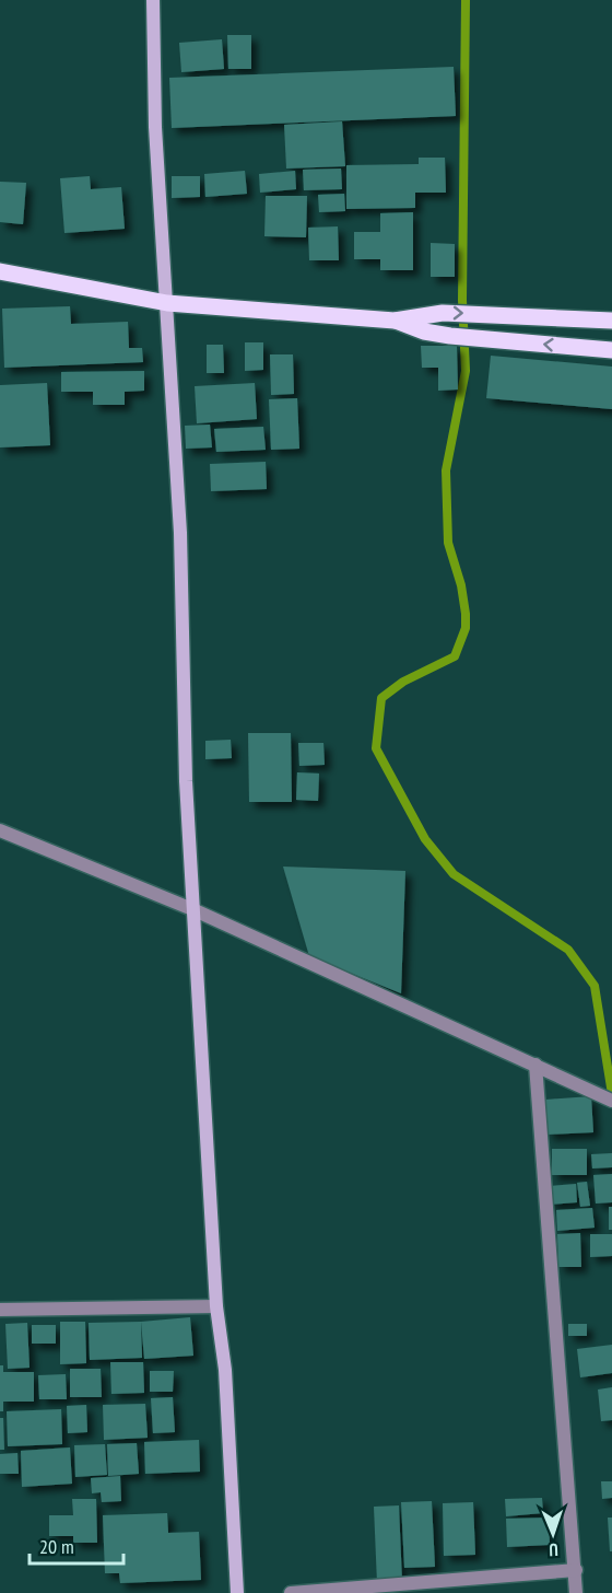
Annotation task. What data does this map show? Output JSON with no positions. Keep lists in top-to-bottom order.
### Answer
{
  "scale_bar": "20 m",
  "north": "bottom"
}
